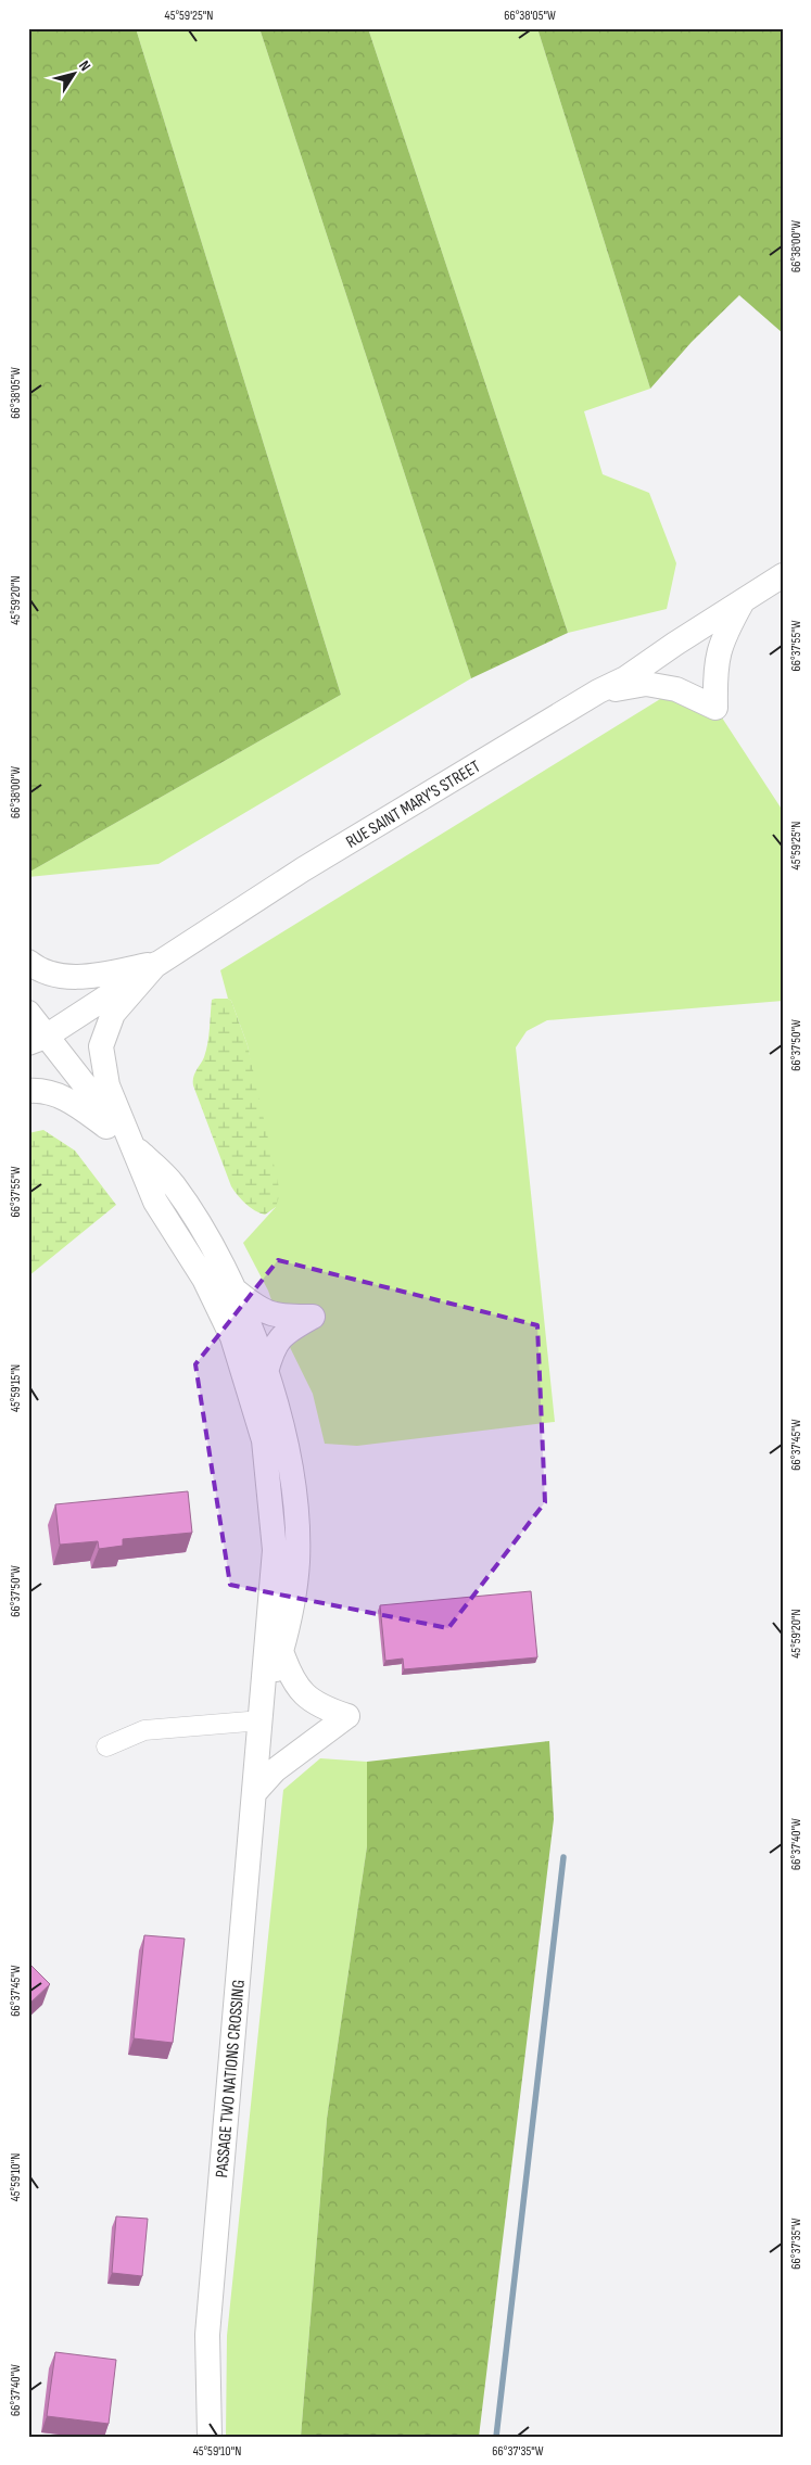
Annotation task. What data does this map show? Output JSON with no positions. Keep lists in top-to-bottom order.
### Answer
{
  "streets": {
    "main road": ["RUE SAINT MARY'S STREET", "PASSAGE TWO NATIONS CROSSING"]
  },
  "crossings": [
    ["RUE SAINT MARY'S STREET", "PASSAGE TWO NATIONS CROSSING"]
  ],
  "north": "top right",
  "coordinates": [
    "45°59'25\"N",
    "66°38'05\"W",
    "66°38'00\"W",
    "45°59'20\"N",
    "66°37'55\"W",
    "66°37'50\"W",
    "45°59'15\"N",
    "66°37'45\"W",
    "66°37'40\"W",
    "45°59'10\"N",
    "66°37'35\"W"
  ]
}
